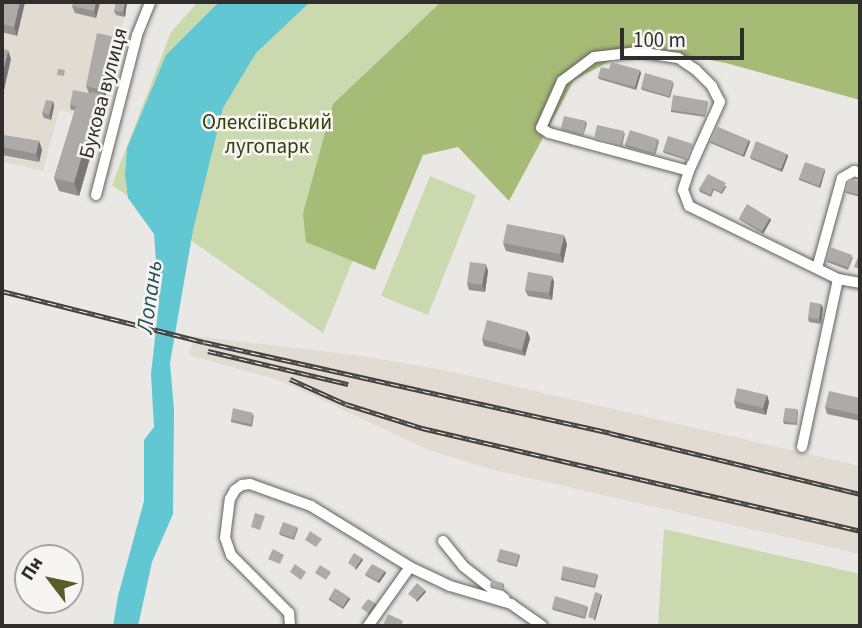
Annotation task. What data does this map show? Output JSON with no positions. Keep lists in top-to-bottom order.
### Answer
{
  "streets": {
    "street": ["Букова вулиця"]
  },
  "water": ["Лопань"],
  "parks": ["Олексіївський лугопарк"],
  "scale_bar": "100 m",
  "north": "top left"
}
